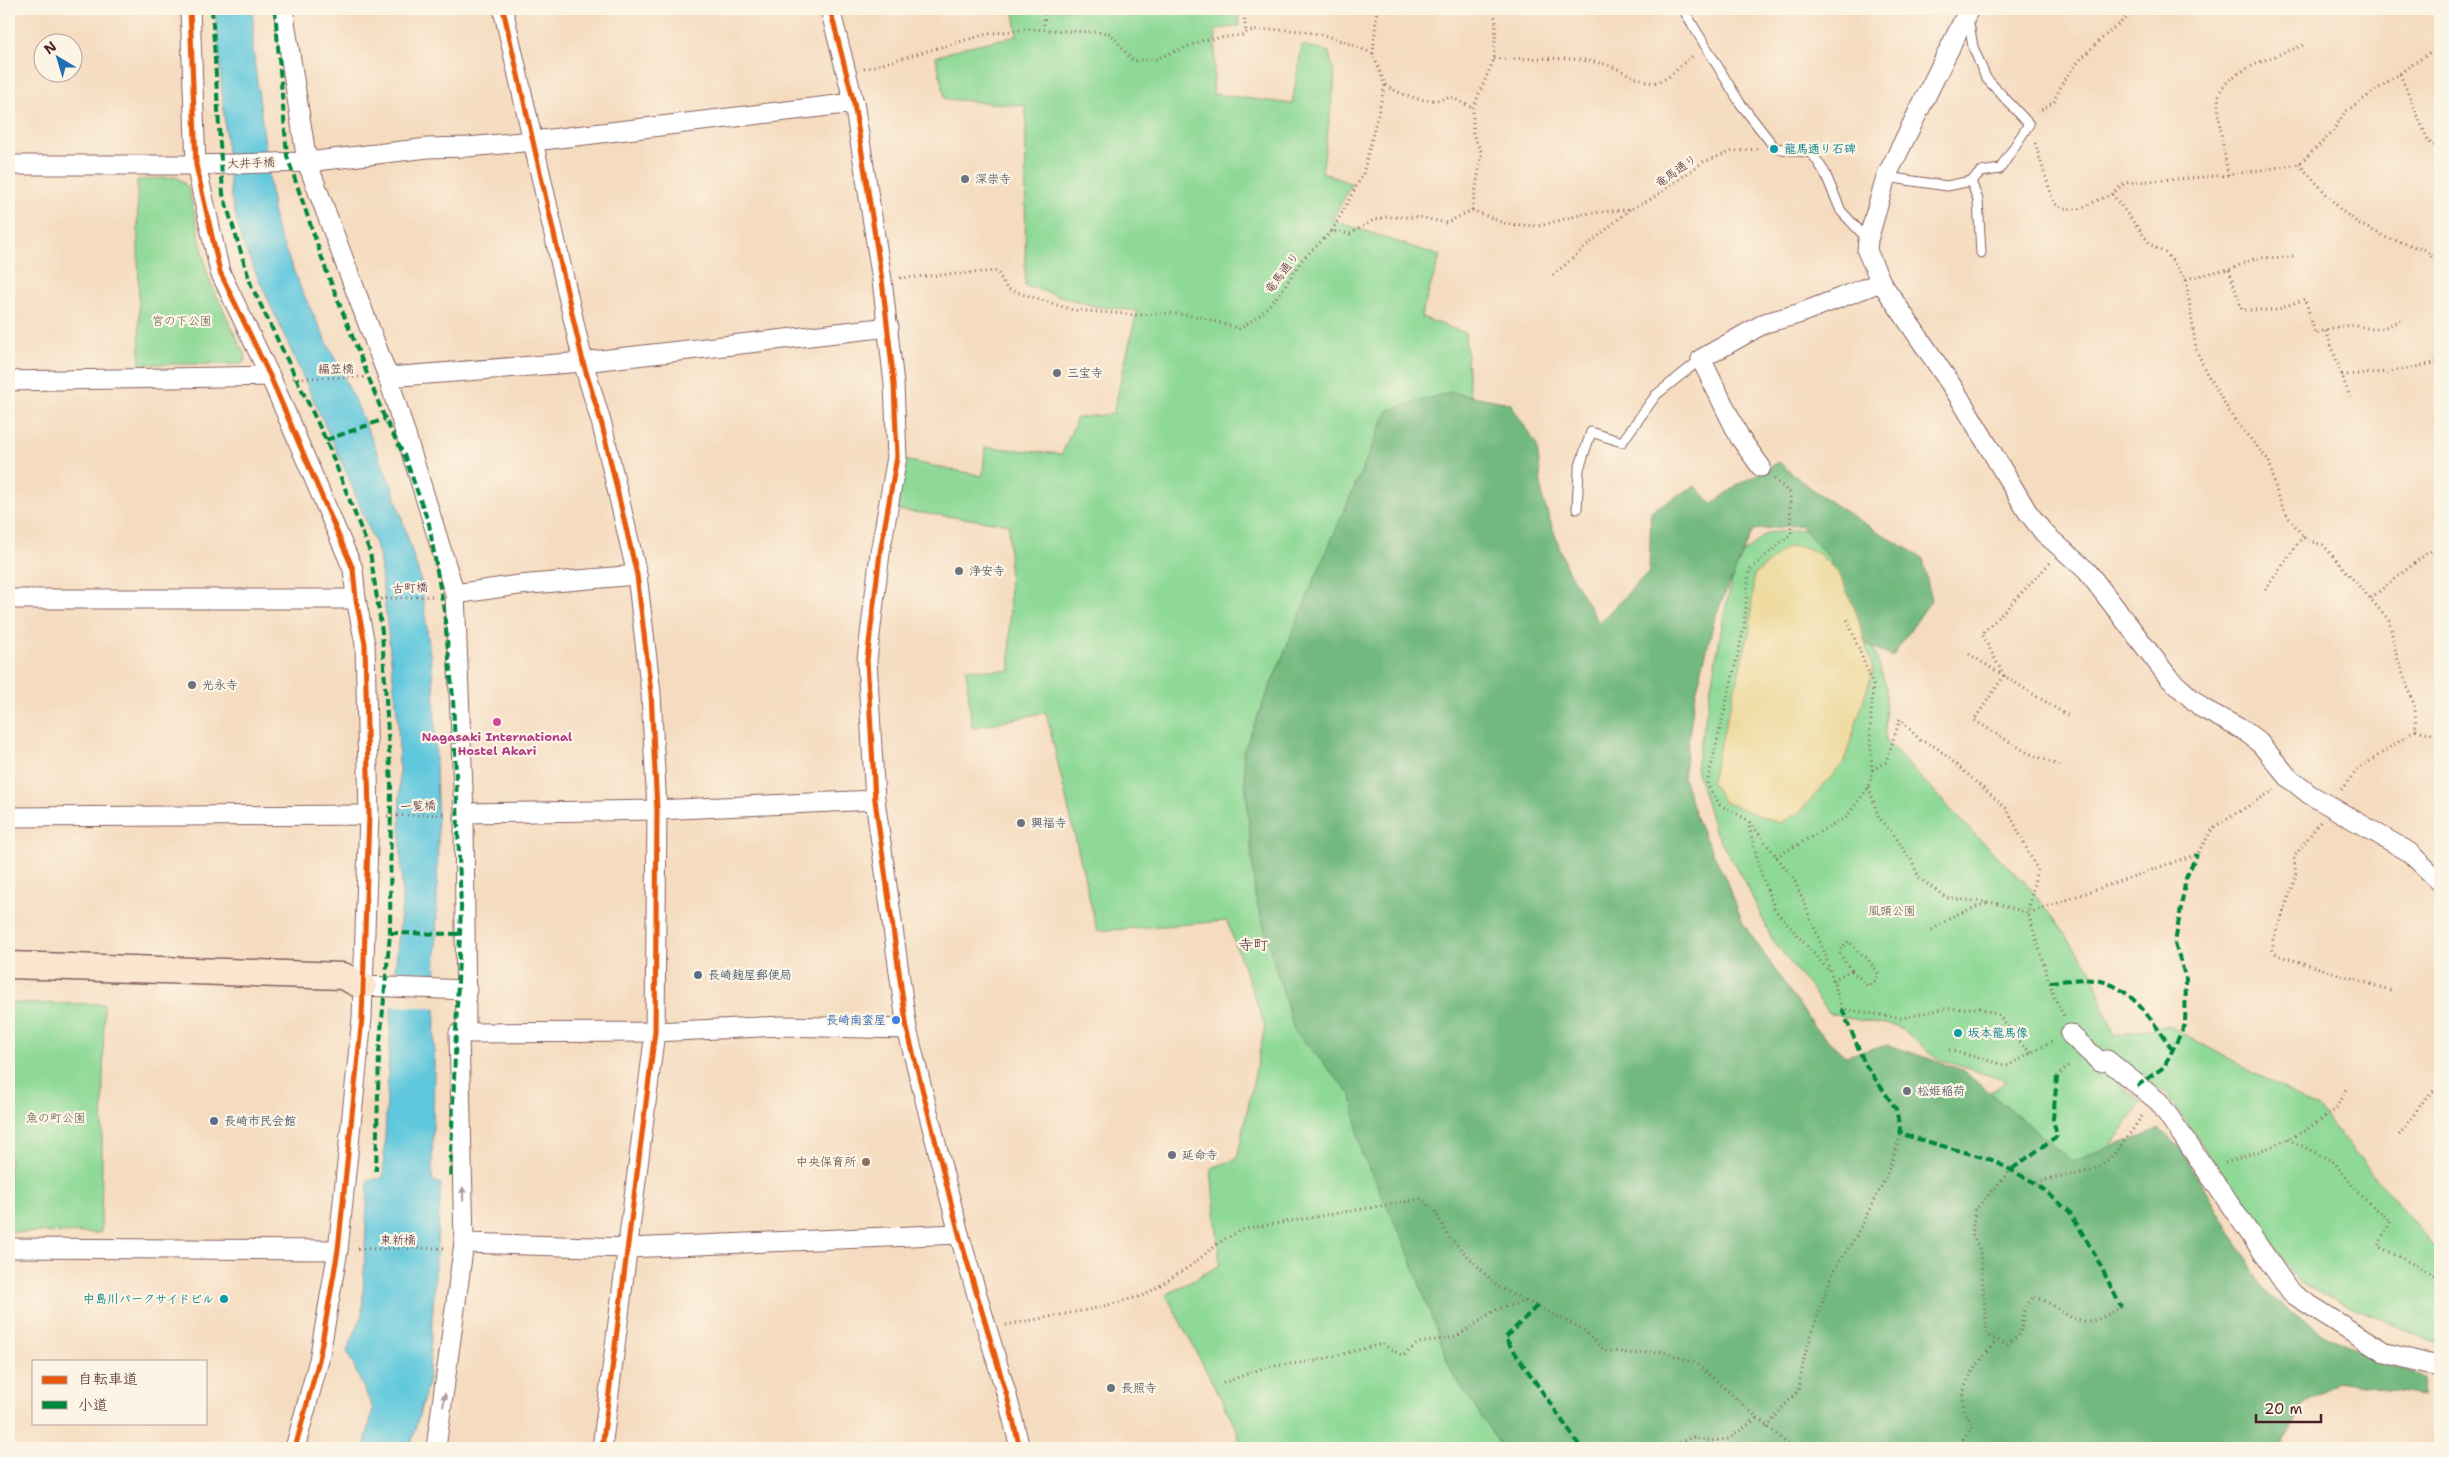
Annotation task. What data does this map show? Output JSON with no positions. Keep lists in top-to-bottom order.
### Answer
{
  "streets": {
    "street": ["大井手橋"],
    "path": [
      "竜馬通り",
      "編笠橋",
      "古町橋",
      "一覧橋",
      "東新橋"
    ]
  },
  "districts": ["寺町"],
  "parks": ["宮の下公園", "風頭公園", "魚の町公園"],
  "places": [
    "龍馬通り石碑",
    "深崇寺",
    "三宝寺",
    "浄安寺",
    "光永寺",
    "Nagasaki International Hostel Akari",
    "興福寺",
    "長崎麹屋郵便局",
    "長崎南蛮屋",
    "坂本龍馬像",
    "松姫稲荷",
    "長崎市民会館",
    "延命寺",
    "中央保育所",
    "中島川パークサイドビル",
    "長照寺"
  ],
  "legend": ["自転車道", "小道"],
  "scale_bar": "20 m",
  "north": "top left"
}
